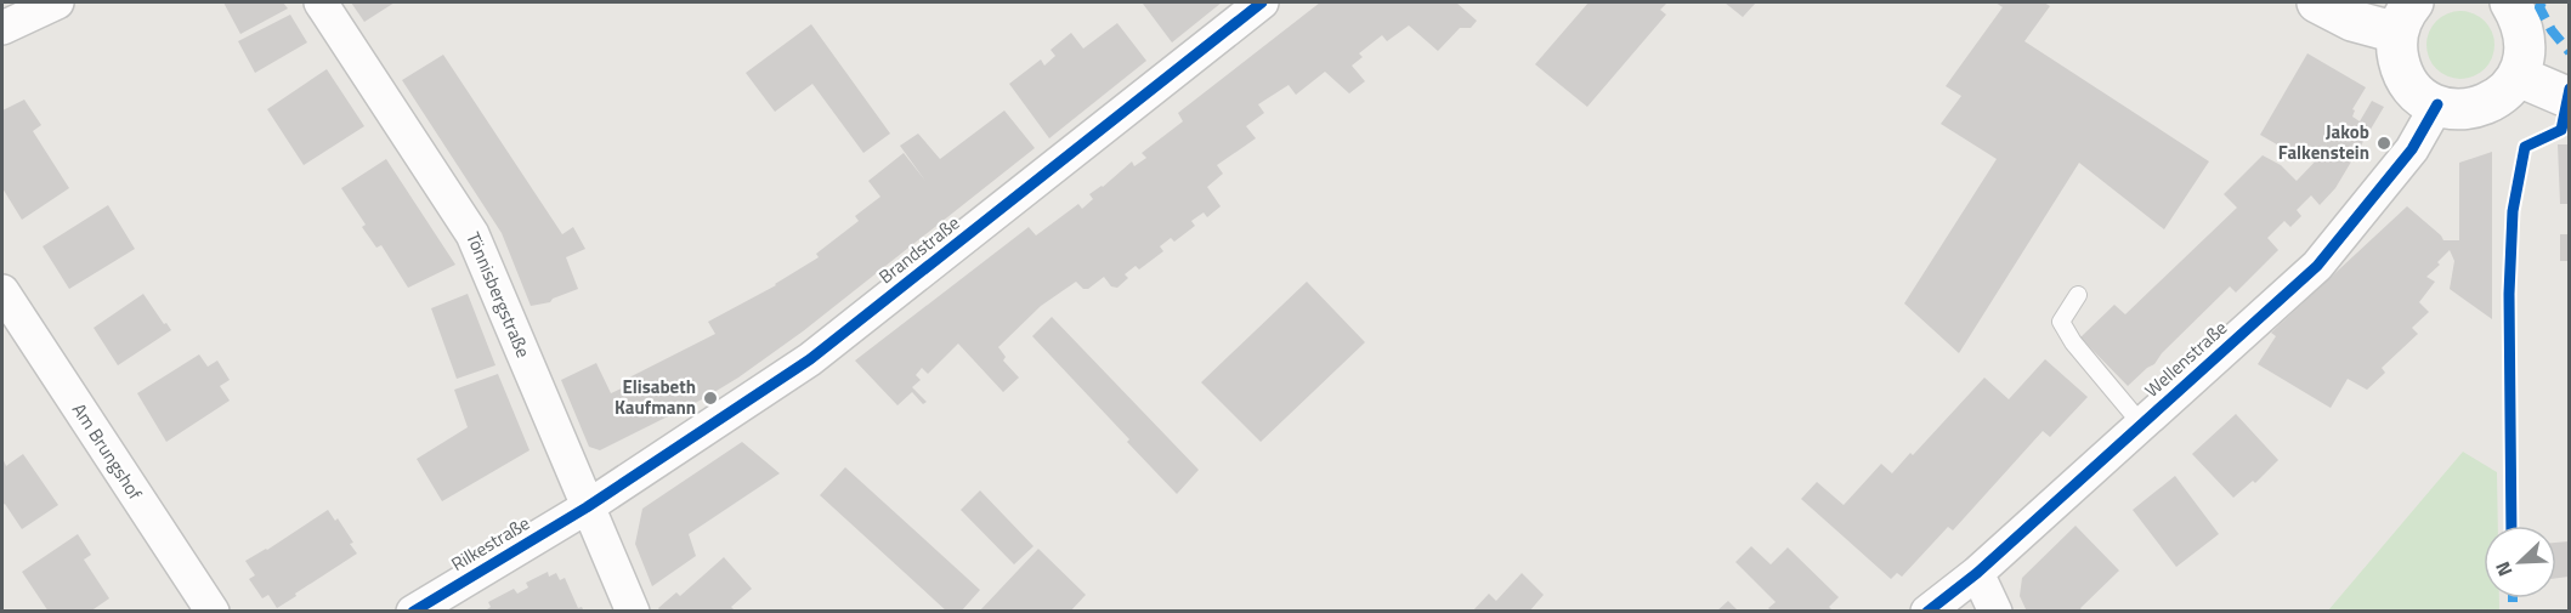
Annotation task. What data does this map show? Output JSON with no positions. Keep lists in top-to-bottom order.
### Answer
{
  "streets": {
    "street": [
      "Brandstraße",
      "Tönnisbergstraße",
      "Wellenstraße",
      "Am Brungshof",
      "Rilkestraße"
    ]
  },
  "crossings": [
    ["Brandstraße", "Tönnisbergstraße"],
    ["Brandstraße", "Rilkestraße"],
    ["Tönnisbergstraße", "Rilkestraße"]
  ],
  "places": ["Jakob Falkenstein", "Elisabeth Kaufmann"],
  "north": "bottom left"
}
